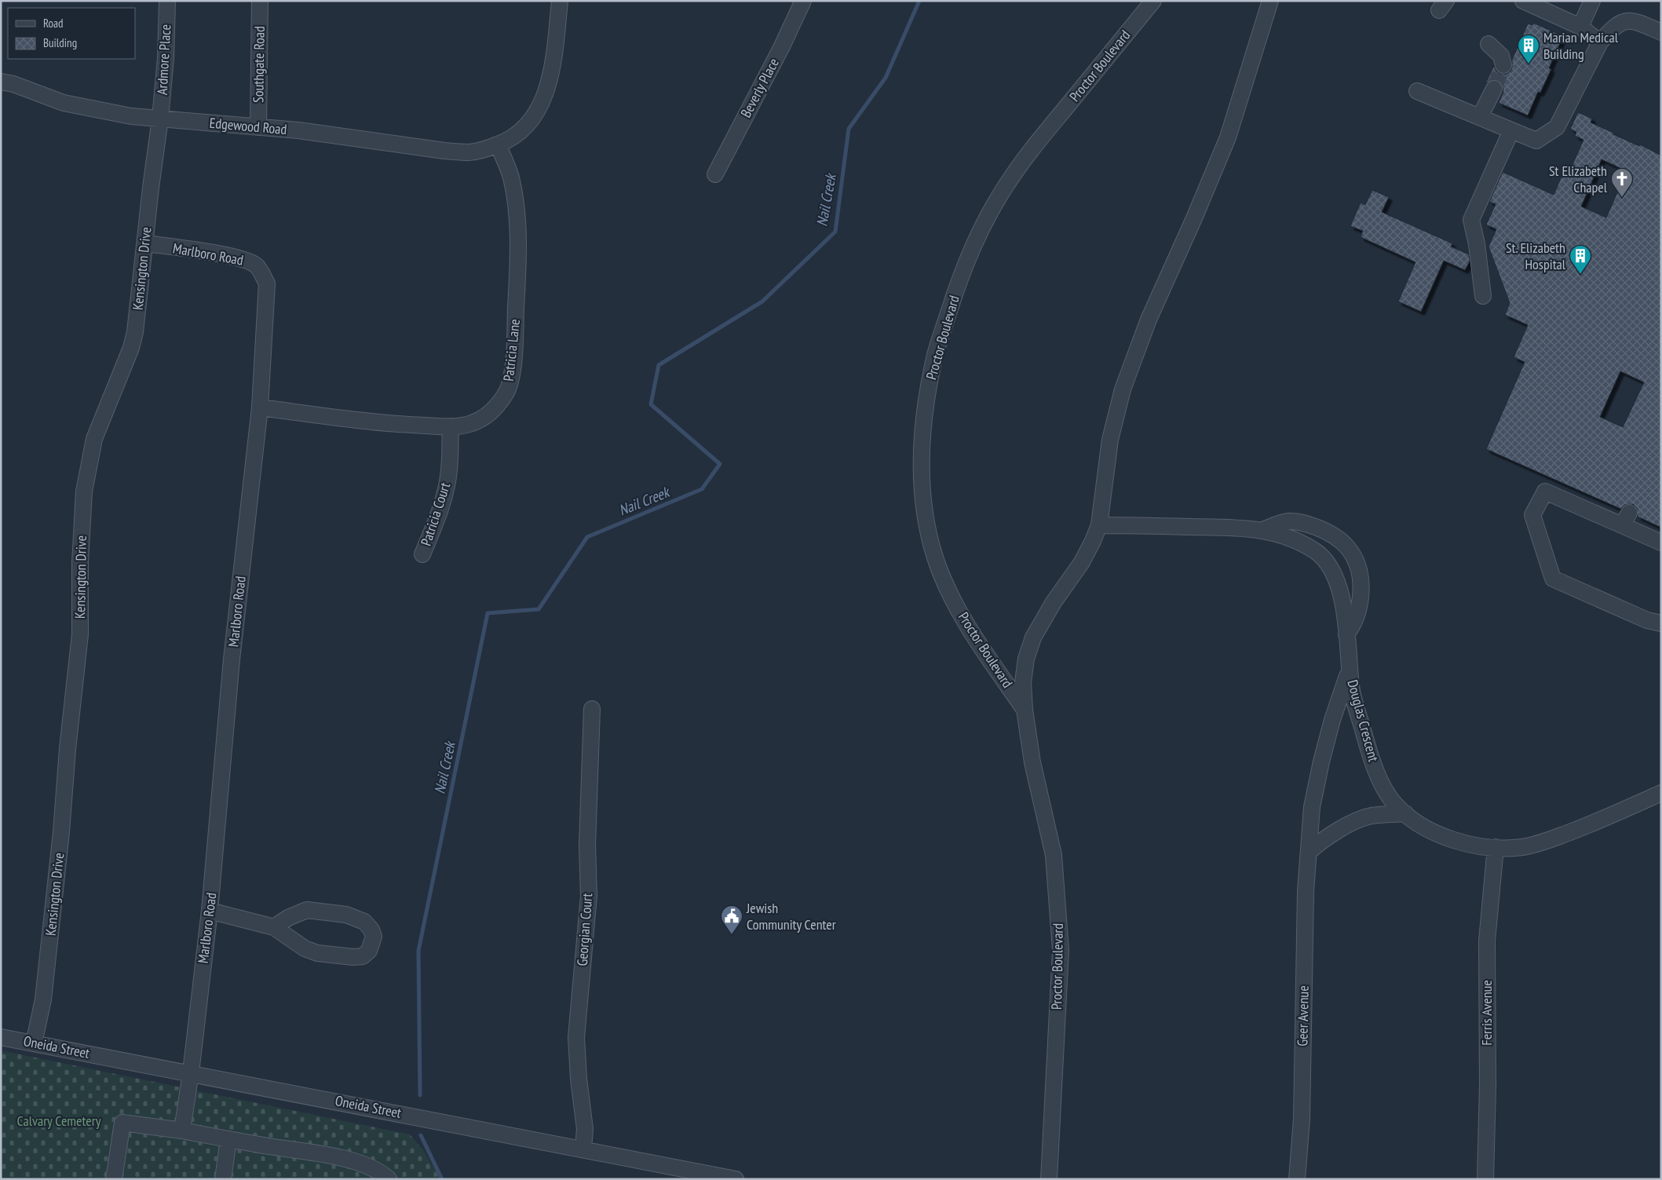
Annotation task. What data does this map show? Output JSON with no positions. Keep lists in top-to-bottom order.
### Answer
{
  "streets": {
    "street": [
      "Ardmore Place",
      "Southgate Road",
      "Proctor Boulevard",
      "Beverly Place",
      "Edgewood Road",
      "Marlboro Road",
      "Kensington Drive",
      "Patricia Lane",
      "Patricia Court",
      "Douglas Crescent",
      "Georgian Court",
      "Ferris Avenue",
      "Geer Avenue",
      "Oneida Street"
    ]
  },
  "crossings": [
    ["Ardmore Place", "Edgewood Road"],
    ["Ardmore Place", "Kensington Drive"],
    ["Southgate Road", "Edgewood Road"],
    ["Proctor Boulevard", "Douglas Crescent"],
    ["Edgewood Road", "Kensington Drive"],
    ["Edgewood Road", "Patricia Lane"],
    ["Marlboro Road", "Kensington Drive"],
    ["Marlboro Road", "Patricia Lane"],
    ["Marlboro Road", "Oneida Street"],
    ["Kensington Drive", "Oneida Street"],
    ["Patricia Lane", "Patricia Court"],
    ["Douglas Crescent", "Ferris Avenue"],
    ["Douglas Crescent", "Geer Avenue"],
    ["Georgian Court", "Oneida Street"]
  ],
  "water": ["Nail Creek"],
  "parks": ["Calvary Cemetery"],
  "places": {
    "building": ["Marian Medical Building", "St. Elizabeth Hospital"],
    "church": ["St Elizabeth Chapel"],
    "public building": ["Jewish Community Center"]
  },
  "legend": ["Road", "Building"]
}
